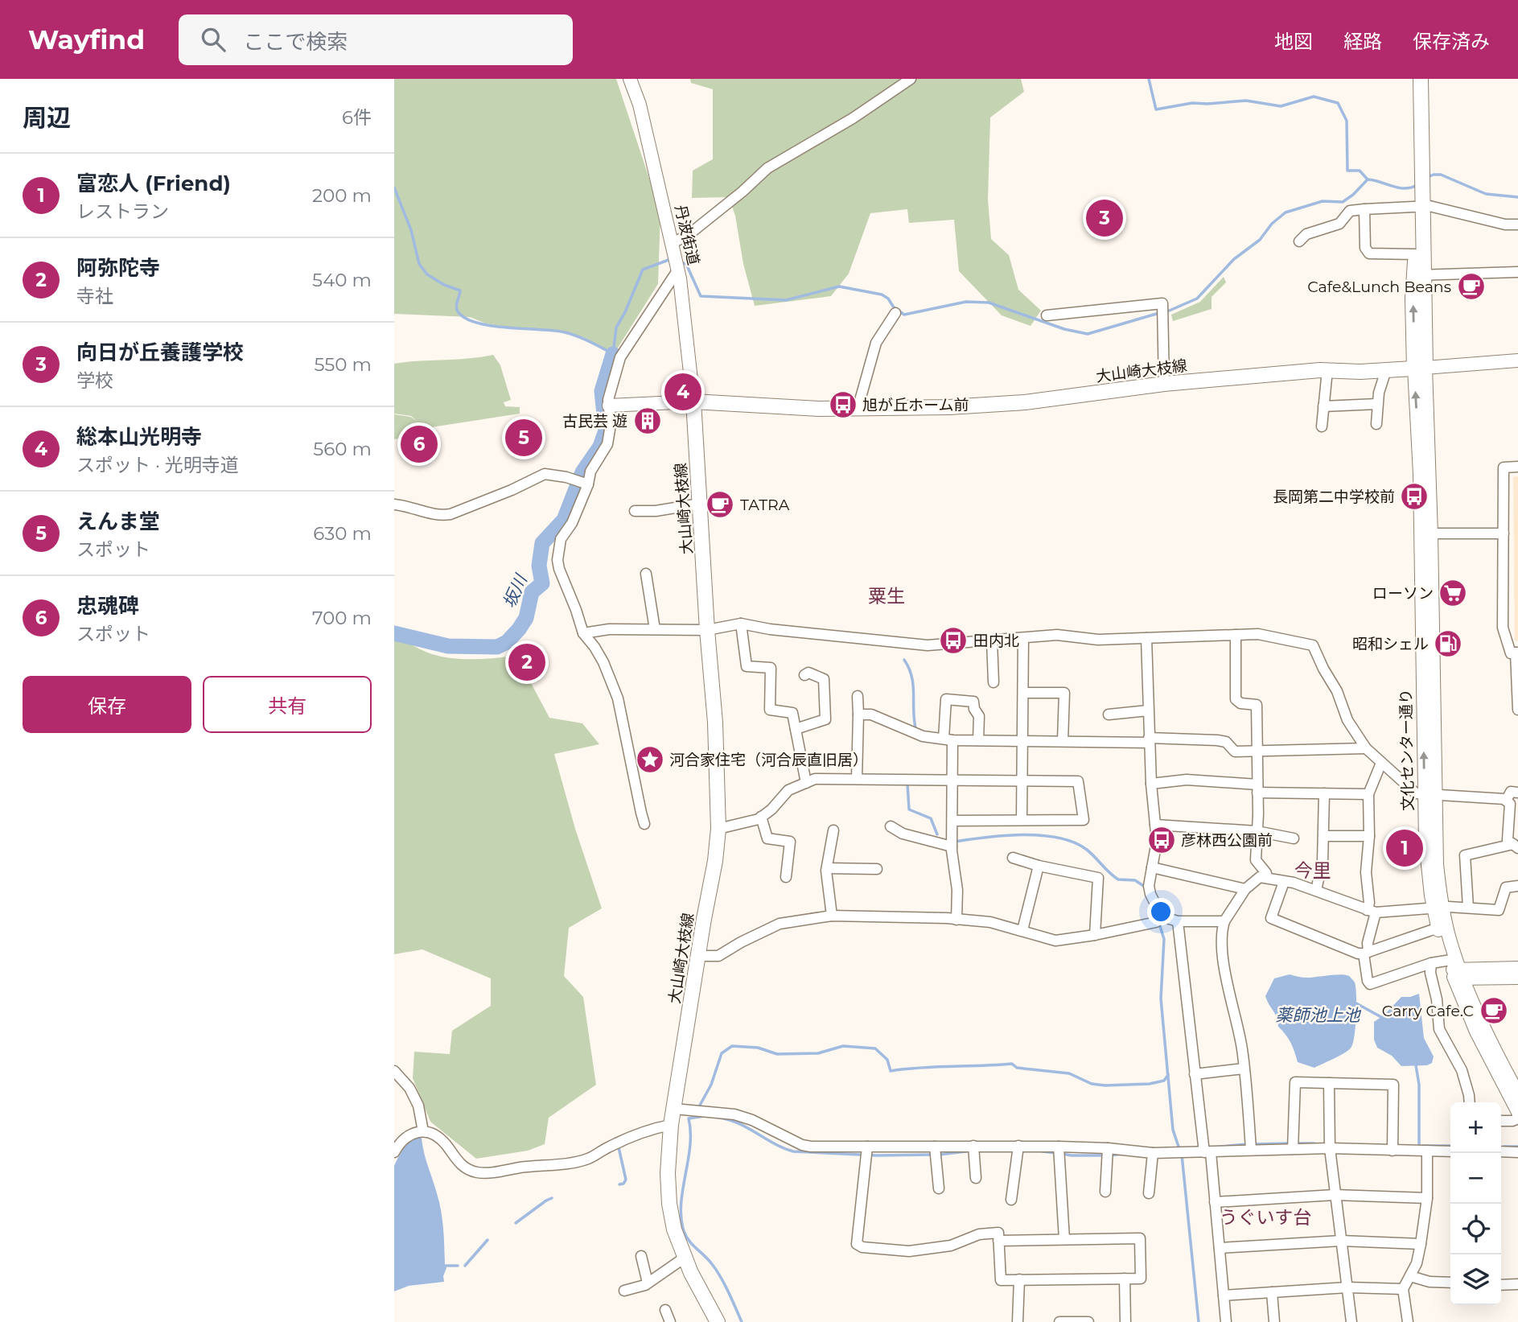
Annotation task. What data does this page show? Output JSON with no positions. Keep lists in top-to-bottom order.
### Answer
{
  "streets": {
    "main road": ["大山崎大枝線"],
    "street": ["丹波街道", "文化センター通り"]
  },
  "crossings": [
    ["丹波街道", "大山崎大枝線"],
    ["大山崎大枝線", "文化センター通り"]
  ],
  "districts": ["粟生", "今里", "うぐいす台"],
  "water": ["坂川", "薬師池上池"],
  "places": {
    "cafe": ["Cafe&Lunch Beans", "TATRA", "Carry Cafe.C"],
    "bus stop": [
      "旭が丘ホーム前",
      "長岡第二中学校前",
      "田内北",
      "彦林西公園前"
    ],
    "building": ["古民芸 遊"],
    "supermarket": ["ローソン"],
    "fuel station": ["昭和シェル"],
    "place": ["河合家住宅（河合辰直旧居）"]
  },
  "page": {
    "header": "Wayfind",
    "search": "ここで検索",
    "nav": ["地図", "経路", "保存済み"],
    "heading": ["周辺", "6件"],
    "list": [
      {
        "mark": "1",
        "name": "富恋人 (Friend)",
        "note": "レストラン",
        "value": "200 m"
      },
      {
        "mark": "2",
        "name": "阿弥陀寺",
        "note": "寺社",
        "value": "540 m"
      },
      {
        "mark": "3",
        "name": "向日が丘養護学校",
        "note": "学校",
        "value": "550 m"
      },
      {
        "mark": "4",
        "name": "総本山光明寺",
        "note": "スポット · 光明寺道",
        "value": "560 m"
      },
      {
        "mark": "5",
        "name": "えんま堂",
        "note": "スポット",
        "value": "630 m"
      },
      {
        "mark": "6",
        "name": "忠魂碑",
        "note": "スポット",
        "value": "700 m"
      }
    ],
    "pins": [
      "3",
      "4",
      "5",
      "6",
      "2",
      "1"
    ],
    "buttons": ["保存", "共有"],
    "map_buttons": ["+", "−"]
  }
}
